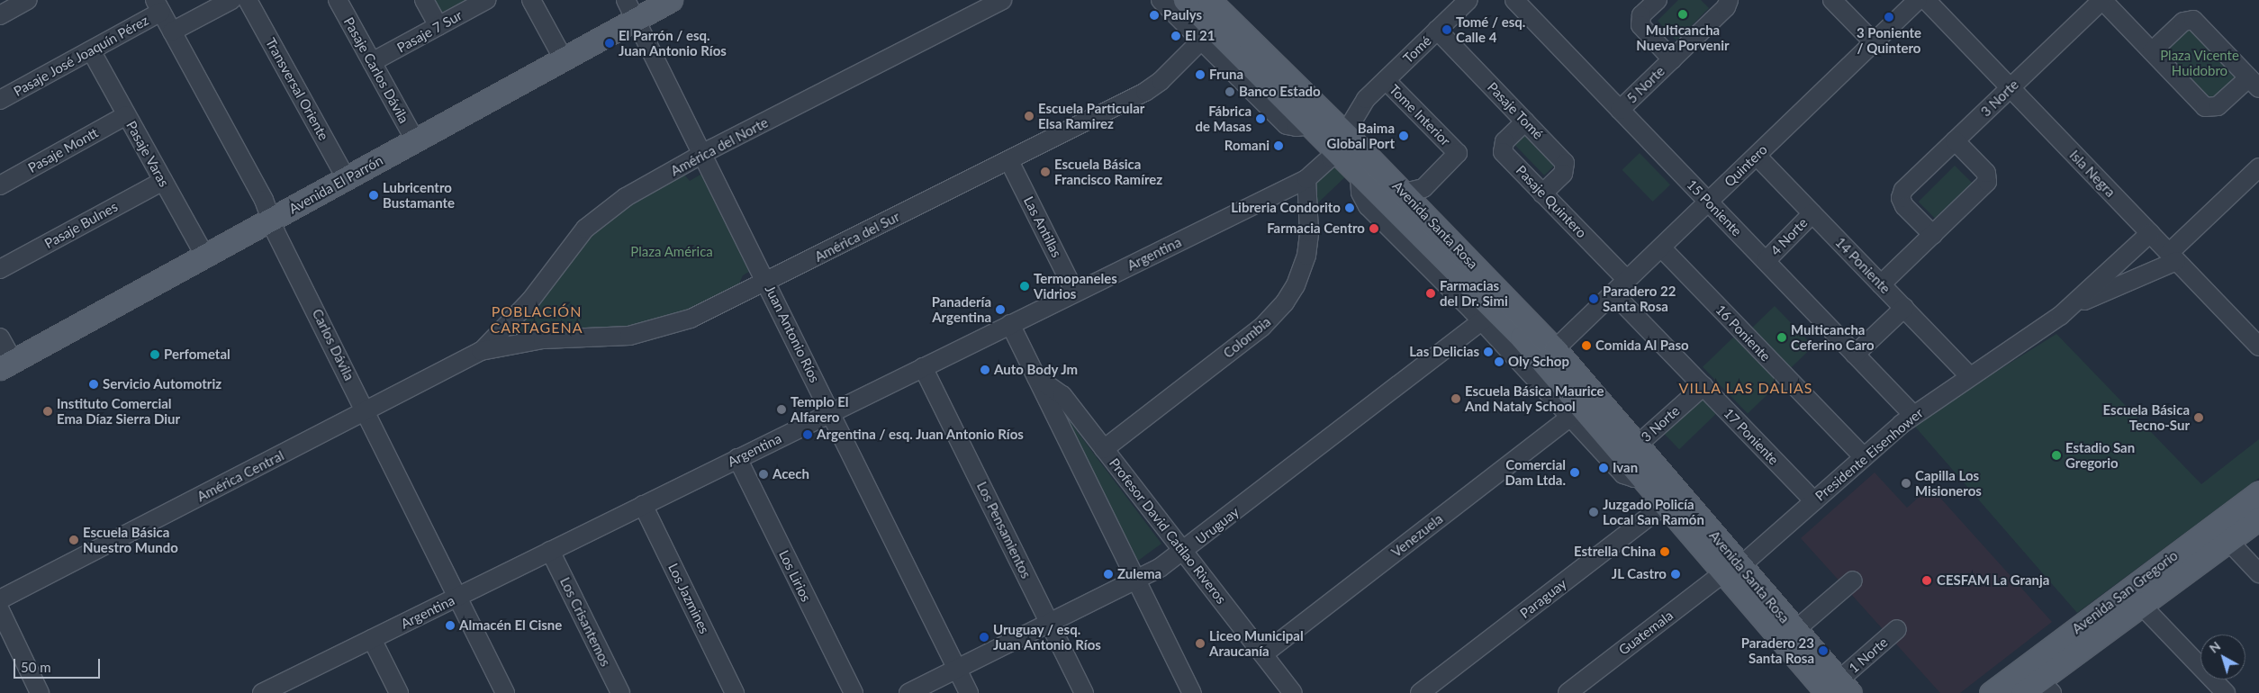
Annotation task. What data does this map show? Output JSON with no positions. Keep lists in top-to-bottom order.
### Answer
{
  "streets": {
    "main road": ["Avenida El Parrón", "Avenida Santa Rosa", "Avenida San Gregorio"],
    "street": [
      "Pasaje 7 Sur",
      "Tomé",
      "Pasaje José Joaquín Pérez",
      "Pasaje Carlos Dávila",
      "5 Norte",
      "Transversal Oriente",
      "3 Norte",
      "Pasaje Tomé",
      "Tome Interior",
      "América del Norte",
      "Pasaje Montt",
      "Pasaje Varas",
      "Quintero",
      "Isla Negra",
      "Pasaje Quintero",
      "15 Poniente",
      "Pasaje Bulnes",
      "Las Antillas",
      "América del Sur",
      "4 Norte",
      "Argentina",
      "14 Poniente",
      "16 Poniente",
      "Juan Antonio Ríos",
      "Colombia",
      "Carlos Dávila",
      "17 Poniente",
      "Presidente Eisenhower",
      "América Central",
      "Uruguay",
      "Los Pensamientos",
      "Profesor David Catilao Riveros",
      "Venezuela",
      "Los Lirios",
      "Los Jazmines",
      "Paraguay",
      "Los Crisantemos",
      "Guatemala",
      "1 Norte"
    ]
  },
  "crossings": [
    ["Pasaje 7 Sur", "Pasaje Carlos Dávila"],
    ["Tomé", "Pasaje Tomé"],
    ["Tomé", "Tome Interior"],
    ["Tomé", "Avenida Santa Rosa"],
    ["Tomé", "Argentina"],
    ["Pasaje José Joaquín Pérez", "Pasaje Varas"],
    ["Pasaje José Joaquín Pérez", "Carlos Dávila"],
    ["Pasaje Carlos Dávila", "Avenida El Parrón"],
    ["5 Norte", "15 Poniente"],
    ["Transversal Oriente", "Avenida El Parrón"],
    ["3 Norte", "Isla Negra"],
    ["3 Norte", "Avenida Santa Rosa"],
    ["3 Norte", "17 Poniente"],
    ["Pasaje Tomé", "Pasaje Quintero"],
    ["Tome Interior", "Avenida Santa Rosa"],
    ["América del Norte", "América del Sur"],
    ["América del Norte", "Juan Antonio Ríos"],
    ["América del Norte", "América Central"],
    ["Pasaje Montt", "Pasaje Varas"],
    ["Pasaje Varas", "Avenida El Parrón"],
    ["Pasaje Varas", "Pasaje Bulnes"],
    ["Quintero", "Pasaje Quintero"],
    ["Quintero", "15 Poniente"],
    ["Quintero", "Avenida Santa Rosa"],
    ["Quintero", "14 Poniente"],
    ["Quintero", "16 Poniente"],
    ["Quintero", "17 Poniente"],
    ["Isla Negra", "Presidente Eisenhower"],
    ["Avenida El Parrón", "Juan Antonio Ríos"],
    ["Avenida El Parrón", "Carlos Dávila"],
    ["15 Poniente", "4 Norte"],
    ["15 Poniente", "Presidente Eisenhower"],
    ["Avenida Santa Rosa", "Argentina"],
    ["Avenida Santa Rosa", "Presidente Eisenhower"],
    ["Avenida Santa Rosa", "Uruguay"],
    ["Avenida Santa Rosa", "Venezuela"],
    ["Avenida Santa Rosa", "Paraguay"],
    ["Avenida Santa Rosa", "Guatemala"],
    ["Avenida Santa Rosa", "1 Norte"],
    ["Las Antillas", "América del Sur"],
    ["Las Antillas", "Argentina"],
    ["América del Sur", "Juan Antonio Ríos"],
    ["América del Sur", "América Central"],
    ["4 Norte", "14 Poniente"],
    ["Argentina", "Juan Antonio Ríos"],
    ["Argentina", "Colombia"],
    ["Argentina", "Carlos Dávila"],
    ["Argentina", "Los Pensamientos"],
    ["Argentina", "Profesor David Catilao Riveros"],
    ["Argentina", "Los Lirios"],
    ["Argentina", "Los Jazmines"],
    ["Argentina", "Los Crisantemos"],
    ["14 Poniente", "Presidente Eisenhower"],
    ["16 Poniente", "Presidente Eisenhower"],
    ["Juan Antonio Ríos", "Uruguay"],
    ["Colombia", "Profesor David Catilao Riveros"],
    ["Carlos Dávila", "América Central"],
    ["17 Poniente", "Presidente Eisenhower"],
    ["Presidente Eisenhower", "Guatemala"],
    ["Uruguay", "Los Pensamientos"],
    ["Uruguay", "Profesor David Catilao Riveros"],
    ["Profesor David Catilao Riveros", "Venezuela"]
  ],
  "districts": ["POBLACIÓN CARTAGENA", "VILLA LAS DALIAS"],
  "parks": ["Plaza Vicente Huidobro", "Plaza América"],
  "places": [
    "Multicancha Nueva Porvenir",
    "Paulys",
    "3 Poniente / Quintero",
    "Tomé / esq. Calle 4",
    "El 21",
    "El Parrón / esq. Juan Antonio Ríos",
    "Fruna",
    "Banco Estado",
    "Escuela Particular Elsa Ramirez",
    "Fábrica de Masas",
    "Baima Global Port",
    "Romani",
    "Escuela Básica Francisco Ramírez",
    "Lubricentro Bustamante",
    "Libreria Condorito",
    "Farmacia Centro",
    "Termopaneles Vidrios",
    "Farmacias del Dr. Simi",
    "Paradero 22 Santa Rosa",
    "Panadería Argentina",
    "Multicancha Ceferino Caro",
    "Comida Al Paso",
    "Las Delicias",
    "Perfometal",
    "Oly Schop",
    "Auto Body Jm",
    "Servicio Automotriz",
    "Escuela Básica Maurice And Nataly School",
    "Templo El Alfarero",
    "Instituto Comercial Ema Díaz Sierra Diur",
    "Escuela Básica Tecno-Sur",
    "Argentina / esq. Juan Antonio Ríos",
    "Estadio San Gregorio",
    "Ivan",
    "Comercial Dam Ltda.",
    "Acech",
    "Capilla Los Misioneros",
    "Juzgado Policía Local San Ramón",
    "Escuela Básica Nuestro Mundo",
    "Estrella China",
    "Zulema",
    "JL Castro",
    "CESFAM La Granja",
    "Almacén El Cisne",
    "Uruguay / esq. Juan Antonio Ríos",
    "Liceo Municipal Araucanía",
    "Paradero 23 Santa Rosa"
  ],
  "scale_bar": "50 m",
  "north": "top left"
}
